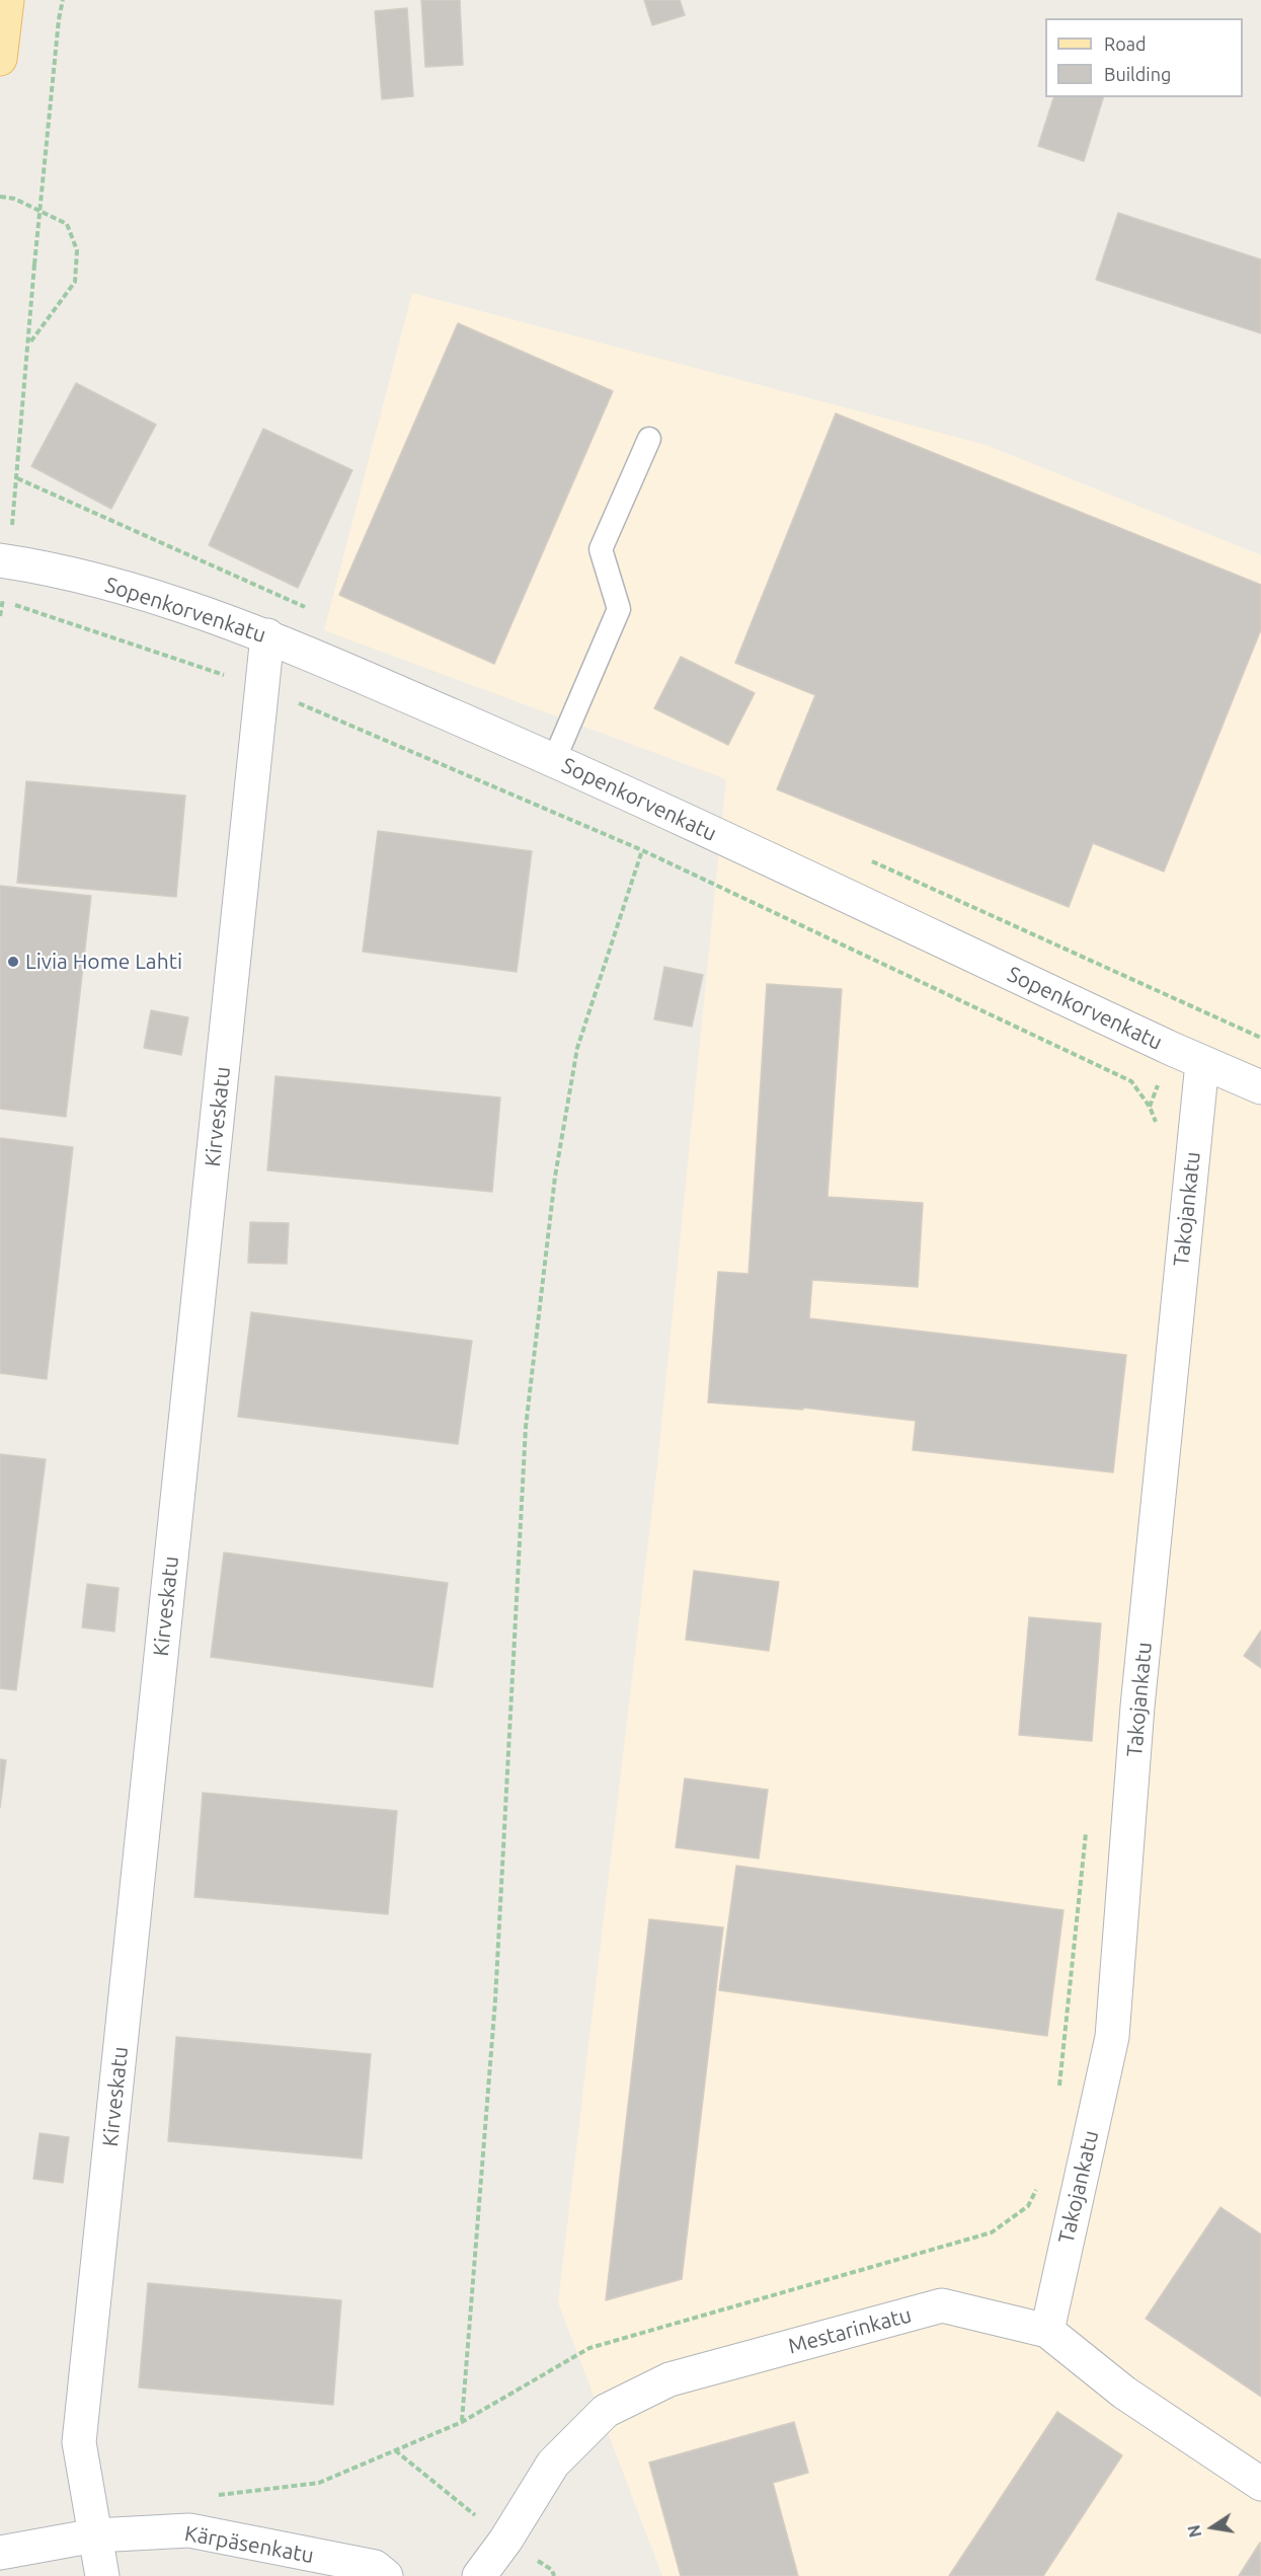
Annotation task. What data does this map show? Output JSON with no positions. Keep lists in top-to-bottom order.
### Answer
{
  "streets": {
    "street": [
      "Sopenkorvenkatu",
      "Kirveskatu",
      "Takojankatu",
      "Mestarinkatu",
      "Kärpäsenkatu"
    ]
  },
  "crossings": [
    ["Sopenkorvenkatu", "Kirveskatu"],
    ["Sopenkorvenkatu", "Takojankatu"],
    ["Kirveskatu", "Kärpäsenkatu"],
    ["Takojankatu", "Mestarinkatu"]
  ],
  "places": ["Livia Home Lahti"],
  "legend": ["Road", "Building"],
  "north": "left"
}
